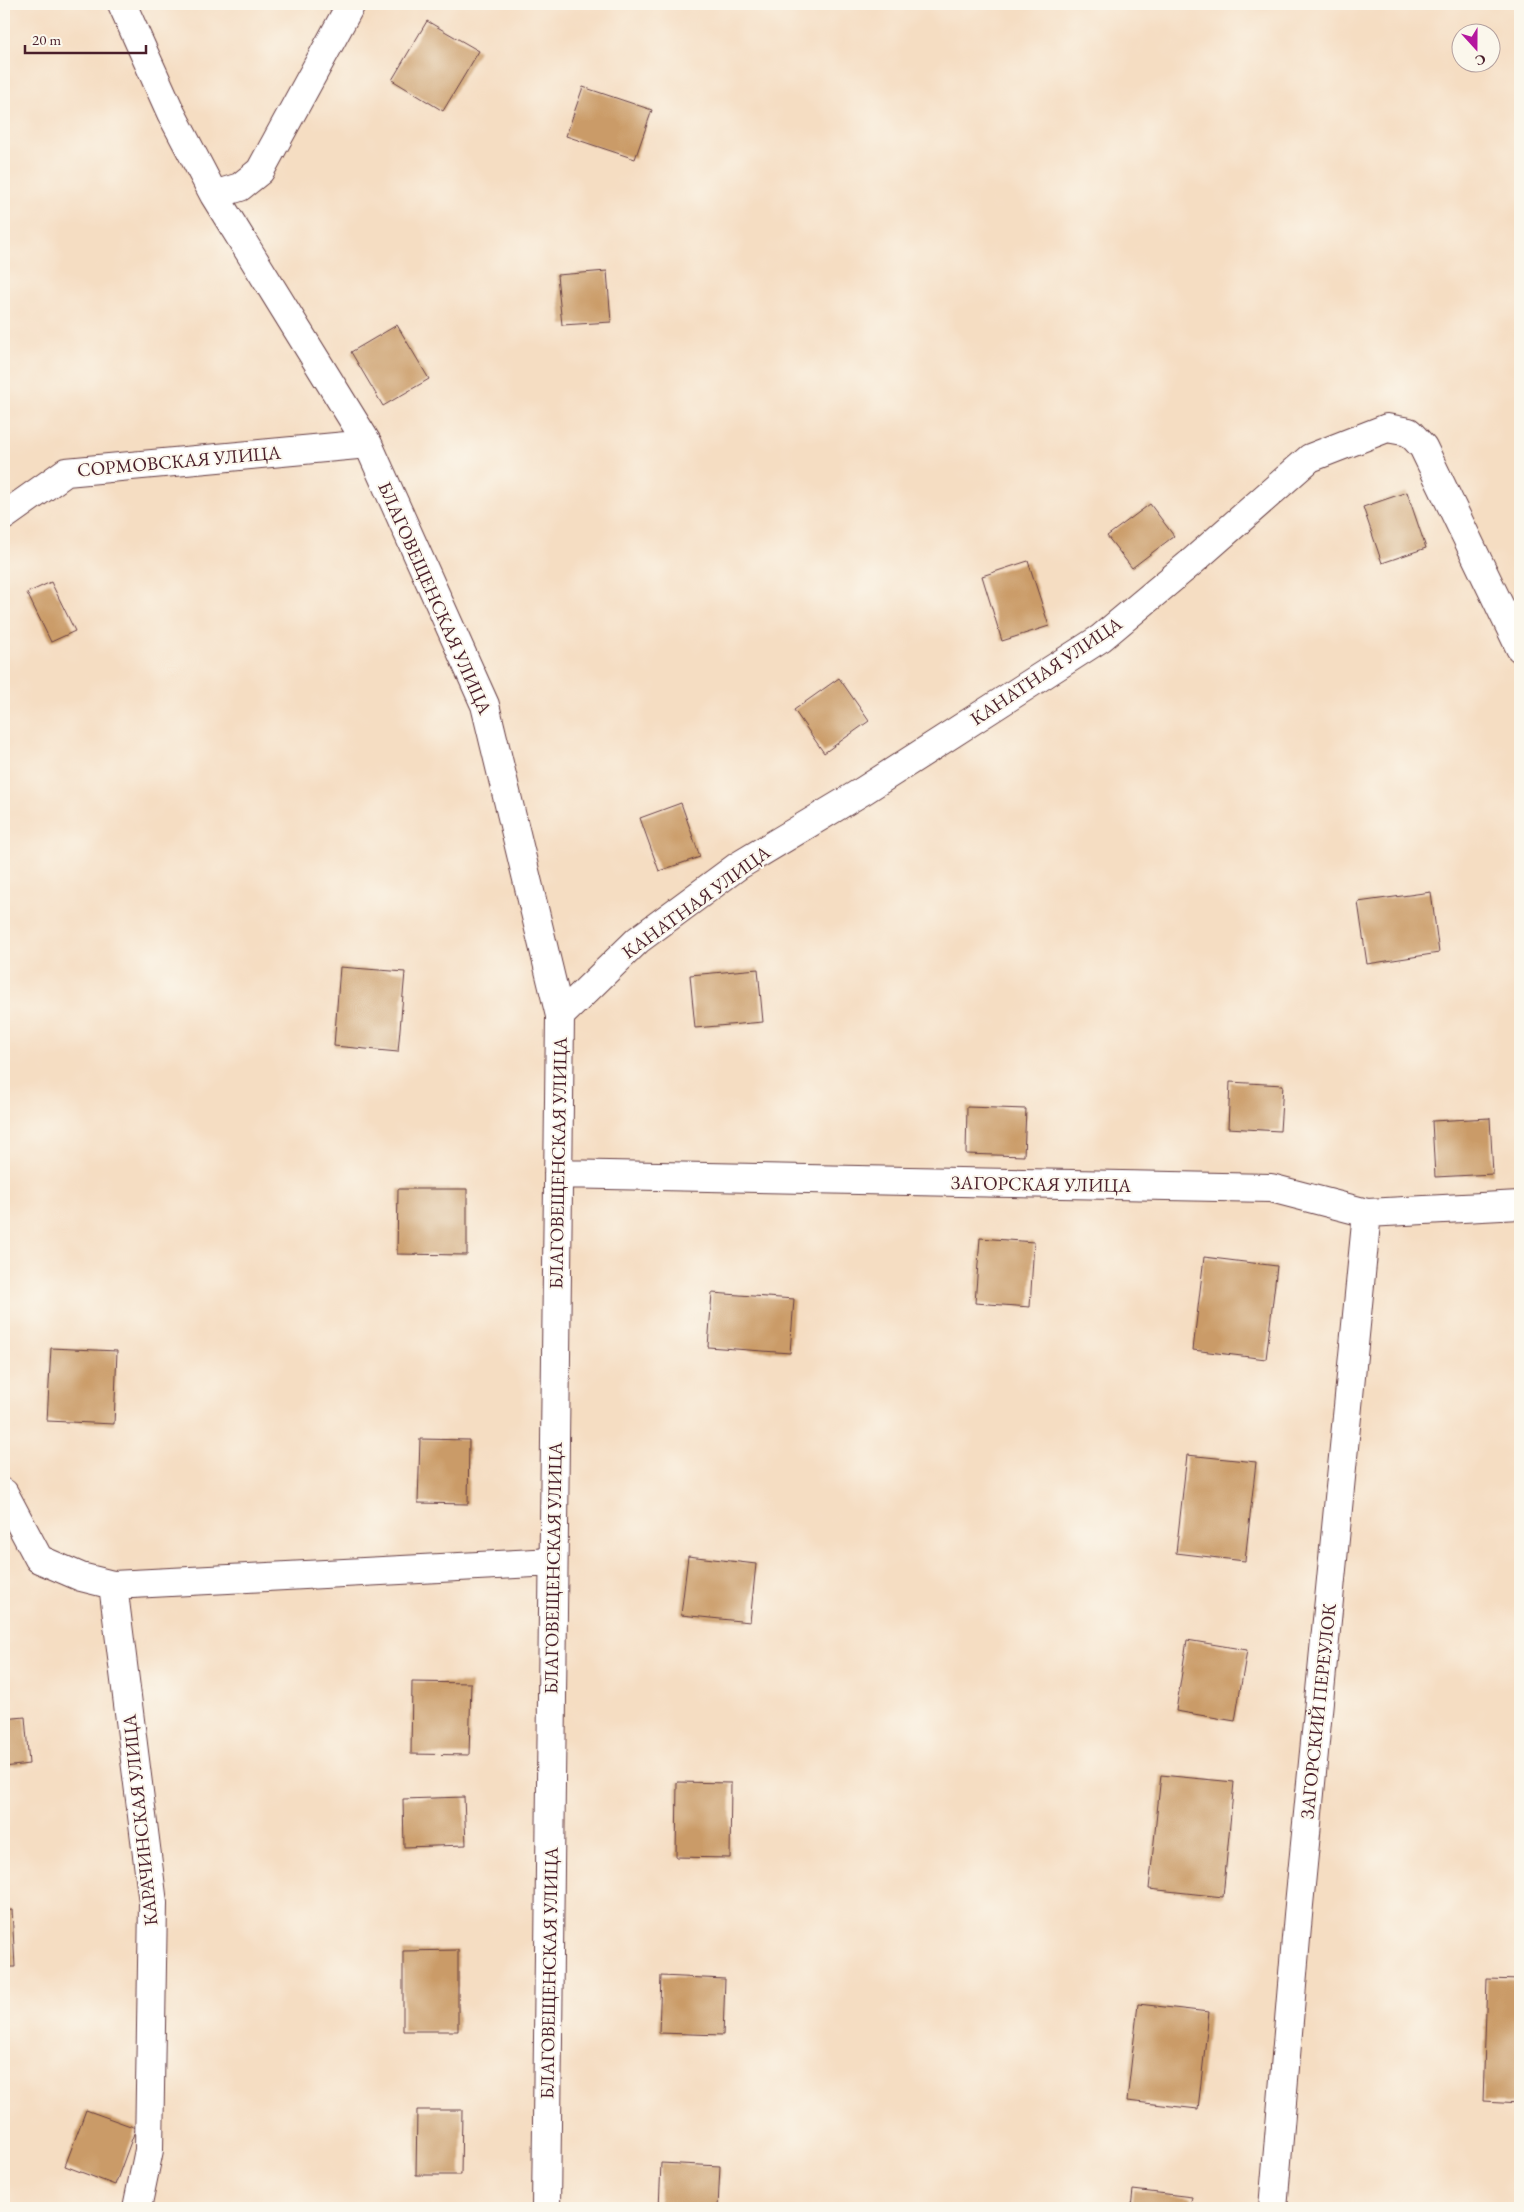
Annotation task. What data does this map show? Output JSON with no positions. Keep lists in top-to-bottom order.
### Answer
{
  "streets": {
    "street": [
      "СОРМОВСКАЯ УЛИЦА",
      "БЛАГОВЕЩЕНСКАЯ УЛИЦА",
      "КАНАТНАЯ УЛИЦА",
      "ЗАГОРСКАЯ УЛИЦА",
      "ЗАГОРСКИЙ ПЕРЕУЛОК",
      "КАРАЧИНСКАЯ УЛИЦА"
    ]
  },
  "crossings": [
    ["СОРМОВСКАЯ УЛИЦА", "БЛАГОВЕЩЕНСКАЯ УЛИЦА"],
    ["БЛАГОВЕЩЕНСКАЯ УЛИЦА", "КАНАТНАЯ УЛИЦА"],
    ["БЛАГОВЕЩЕНСКАЯ УЛИЦА", "ЗАГОРСКАЯ УЛИЦА"],
    ["ЗАГОРСКАЯ УЛИЦА", "ЗАГОРСКИЙ ПЕРЕУЛОК"]
  ],
  "scale_bar": "20 m",
  "north": "bottom"
}
